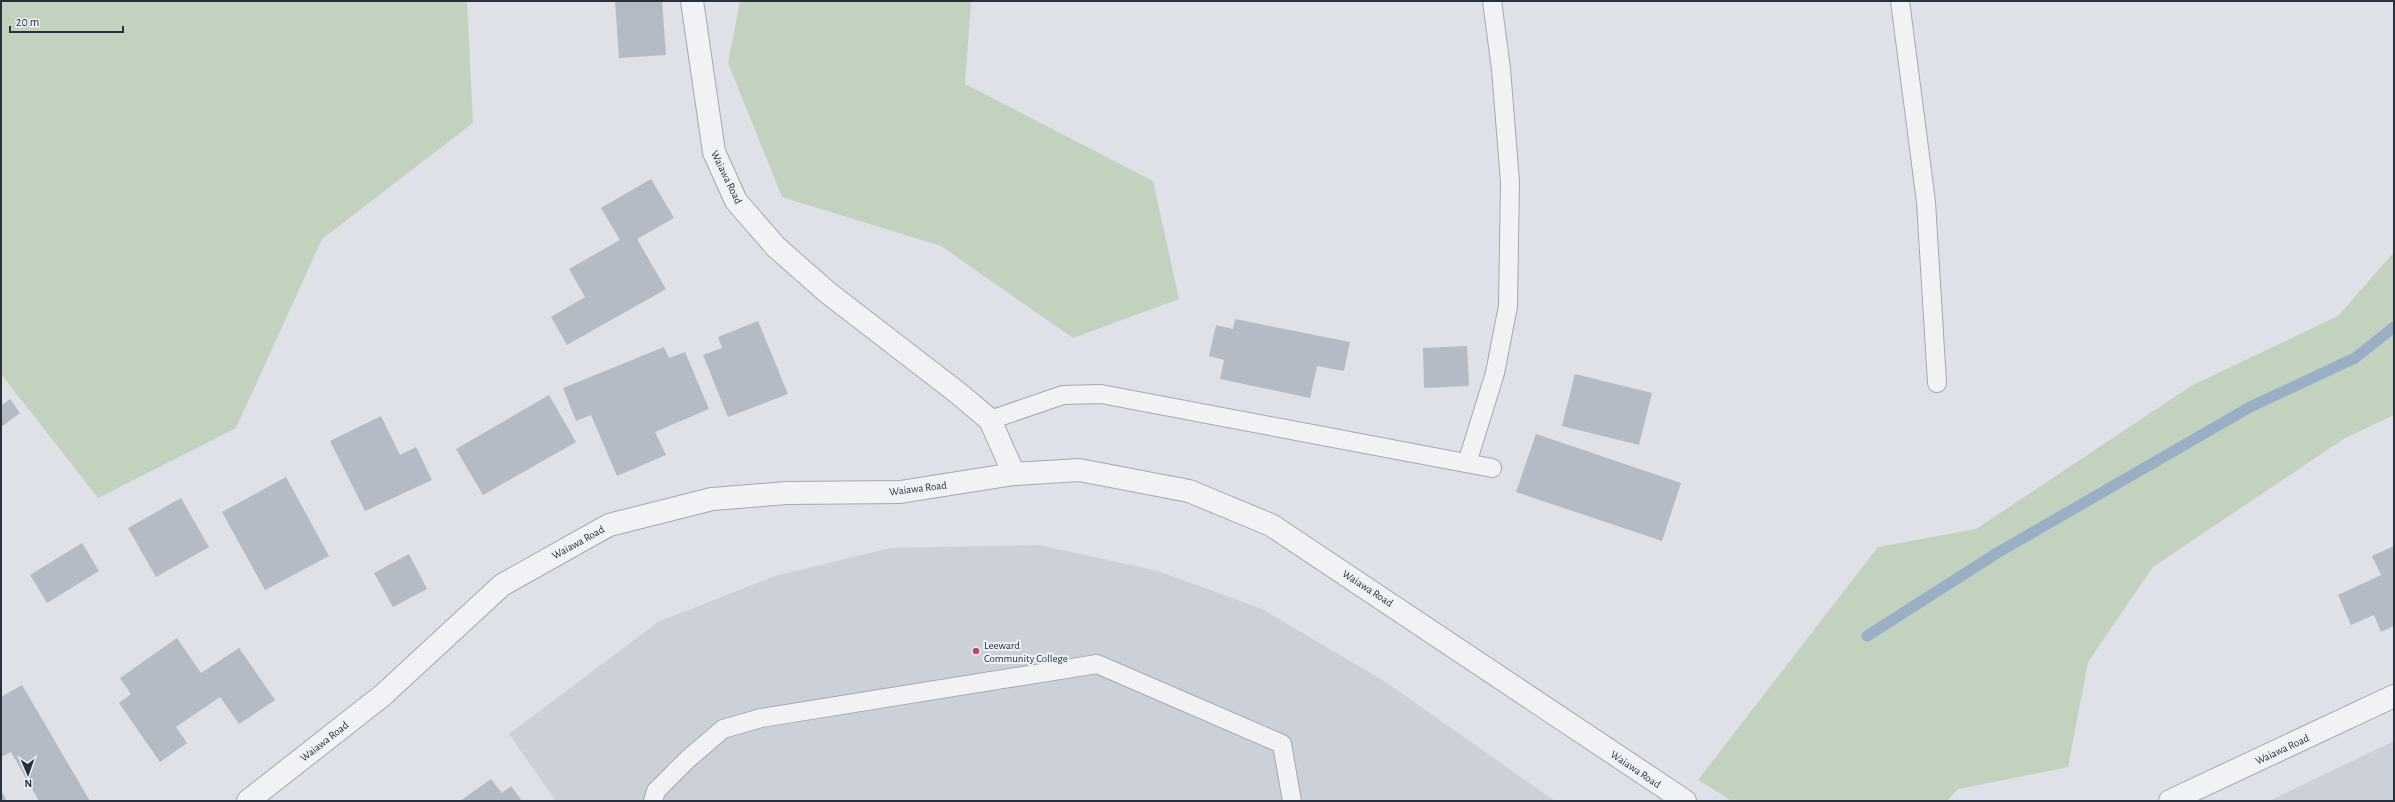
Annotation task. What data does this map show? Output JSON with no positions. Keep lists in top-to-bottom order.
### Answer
{
  "streets": {
    "street": ["Waiawa Road"]
  },
  "places": ["Leeward Community College"],
  "scale_bar": "20 m",
  "north": "bottom"
}
